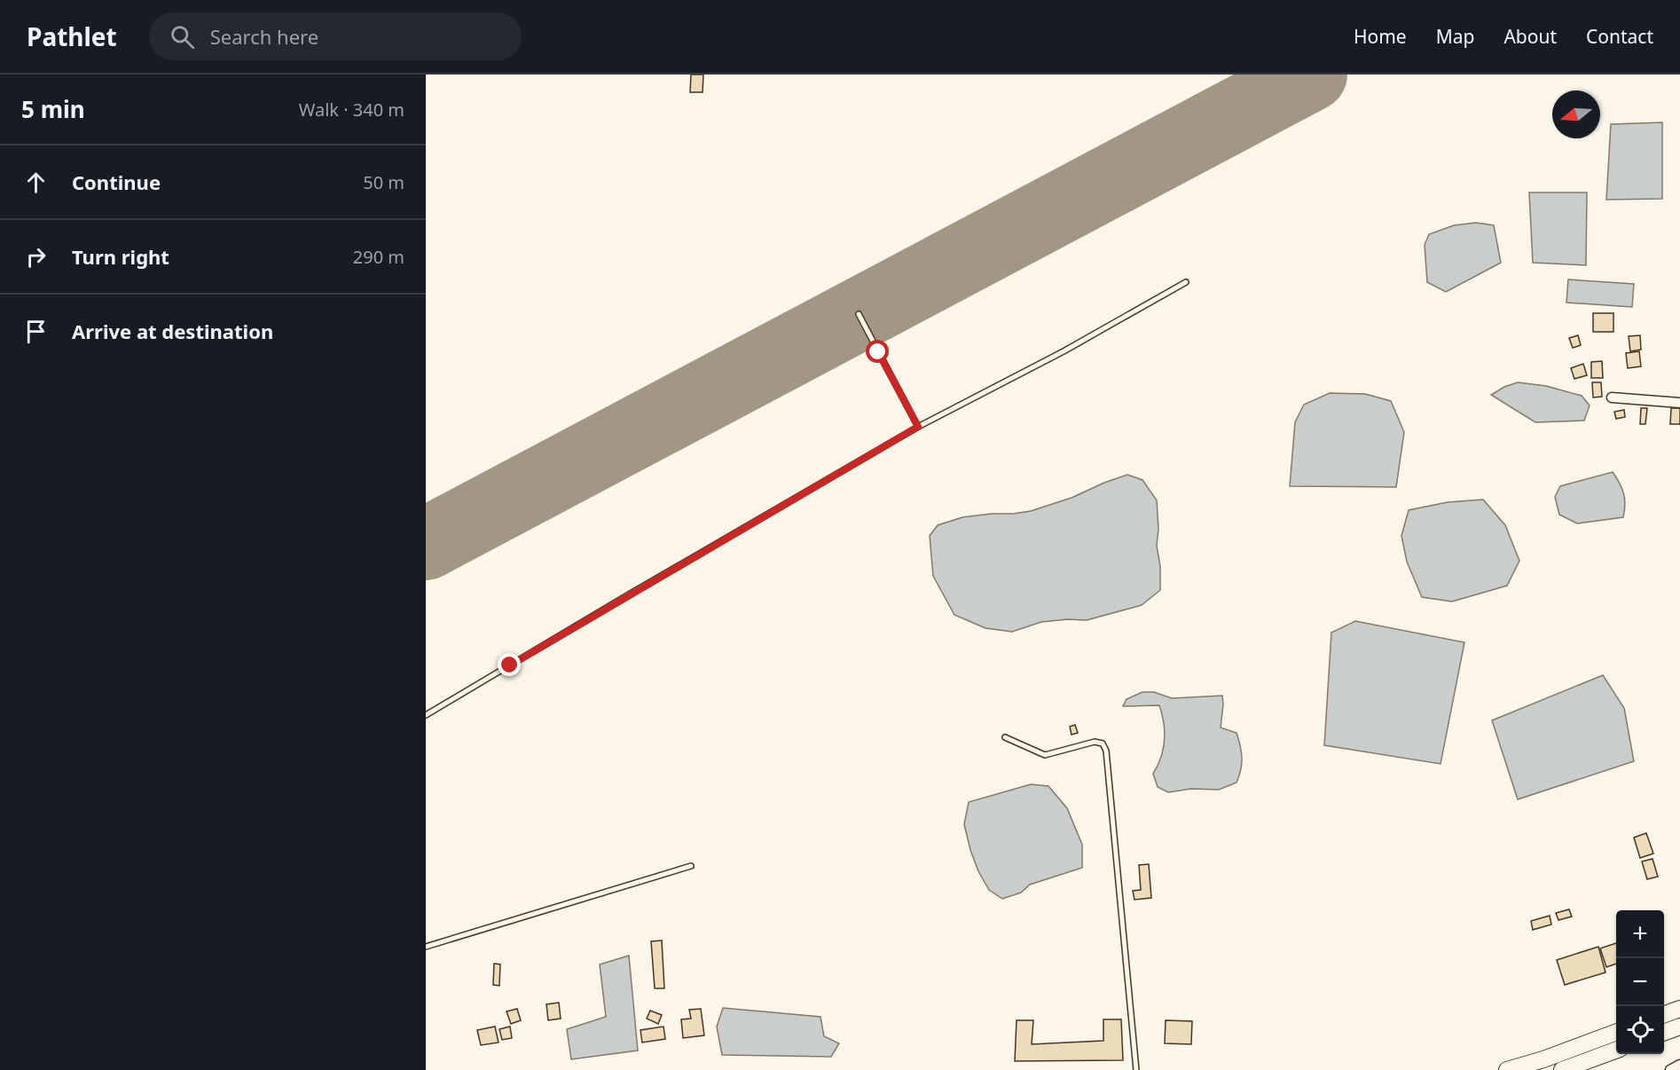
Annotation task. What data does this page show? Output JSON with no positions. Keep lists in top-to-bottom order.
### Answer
{
  "north": "left",
  "page": {
    "header": "Pathlet",
    "search": "Search here",
    "nav": [
      "Home",
      "Map",
      "About",
      "Contact"
    ],
    "heading": ["5 min", "Walk · 340 m"],
    "list": [
      ["Continue", "50 m"],
      ["Turn right", "290 m"],
      "Arrive at destination"
    ],
    "map_buttons": ["+", "−"]
  }
}
